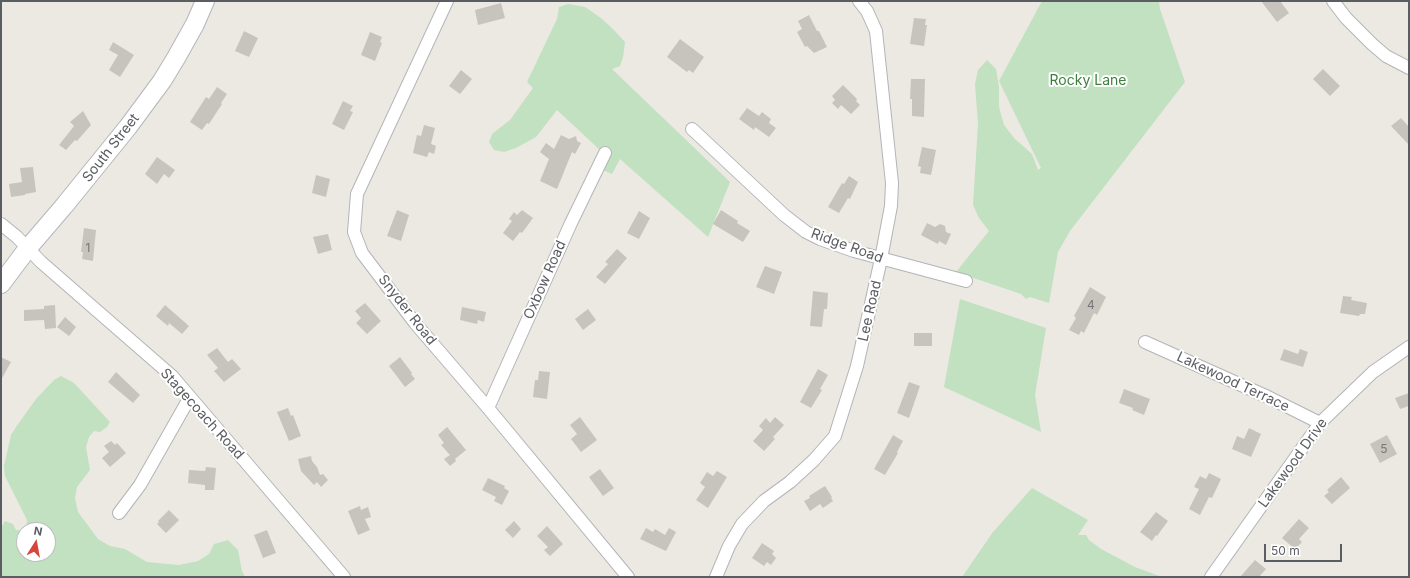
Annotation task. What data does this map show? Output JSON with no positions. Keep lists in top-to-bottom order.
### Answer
{
  "streets": {
    "main road": ["South Street"],
    "street": [
      "Ridge Road",
      "Oxbow Road",
      "Snyder Road",
      "Lee Road",
      "Lakewood Terrace",
      "Stagecoach Road",
      "Lakewood Drive"
    ]
  },
  "crossings": [
    ["South Street", "Stagecoach Road"],
    ["Ridge Road", "Lee Road"],
    ["Oxbow Road", "Snyder Road"],
    ["Lakewood Terrace", "Lakewood Drive"]
  ],
  "parks": ["Rocky Lane"],
  "house_numbers": ["1", "4", "5"],
  "scale_bar": "50 m",
  "north": "top"
}
